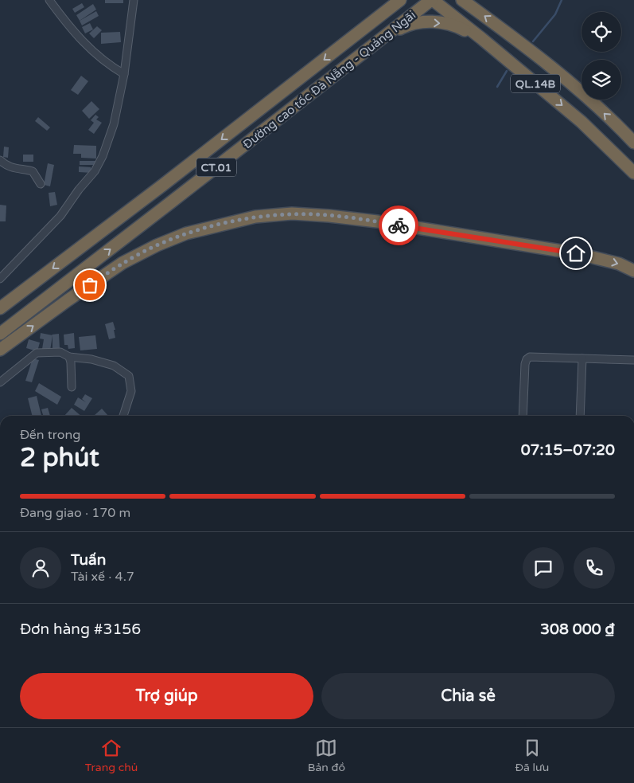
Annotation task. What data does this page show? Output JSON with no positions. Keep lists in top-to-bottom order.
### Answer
{
  "streets": {
    "highway": ["Đường cao tốc Đà Nẵng - Quảng Ngãi", "QL.14B", "CT.01"]
  },
  "crossings": [
    ["Đường cao tốc Đà Nẵng - Quảng Ngãi", "QL.14B"]
  ],
  "page": {
    "heading": ["2 phút", "Đến trong", "07:15–07:20"],
    "panel": [
      "Tuấn",
      "Tài xế · 4.7",
      "Đơn hàng #3156",
      "308 000 ₫"
    ],
    "bar": "Đang giao · 170 m",
    "buttons": ["Trợ giúp", "Chia sẻ"],
    "tabs": ["Trang chủ", "Bản đồ", "Đã lưu"]
  }
}
